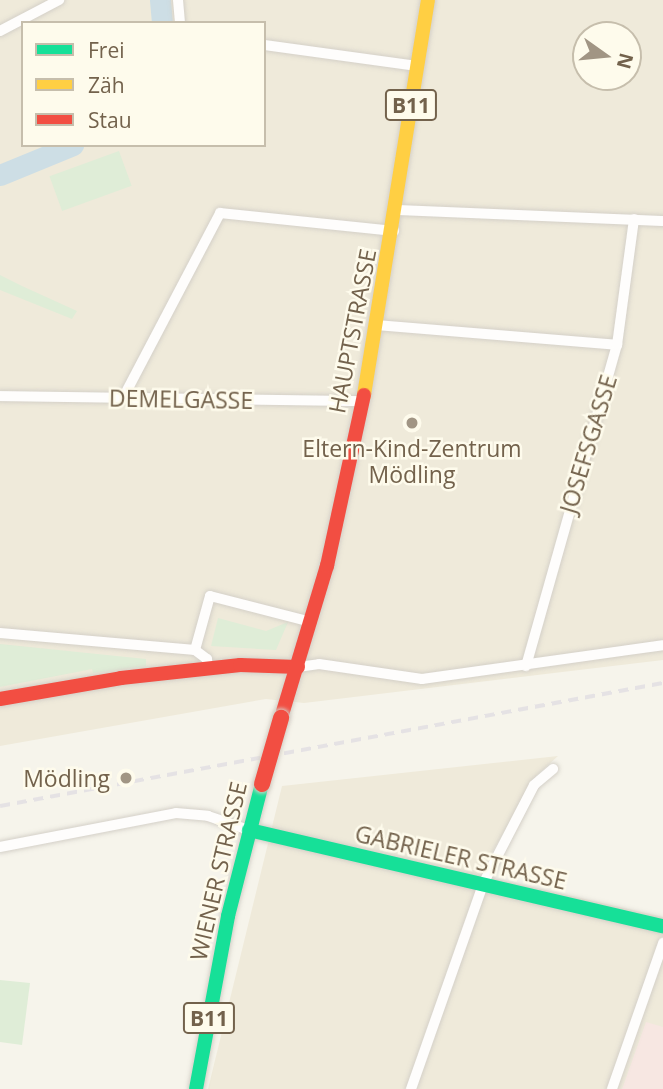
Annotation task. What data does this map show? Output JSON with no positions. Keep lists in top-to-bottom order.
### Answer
{
  "streets": {
    "main road": [
      "B11",
      "HAUPTSTRASSE",
      "GABRIELER STRASSE",
      "WIENER STRASSE"
    ],
    "street": ["DEMELGASSE", "JOSEFSGASSE"]
  },
  "crossings": [
    ["HAUPTSTRASSE", "DEMELGASSE"],
    ["HAUPTSTRASSE", "WIENER STRASSE"],
    ["GABRIELER STRASSE", "WIENER STRASSE"]
  ],
  "places": ["Eltern-Kind-Zentrum Mödling", "Mödling"],
  "legend": ["Frei", "Zäh", "Stau"],
  "north": "right"
}
